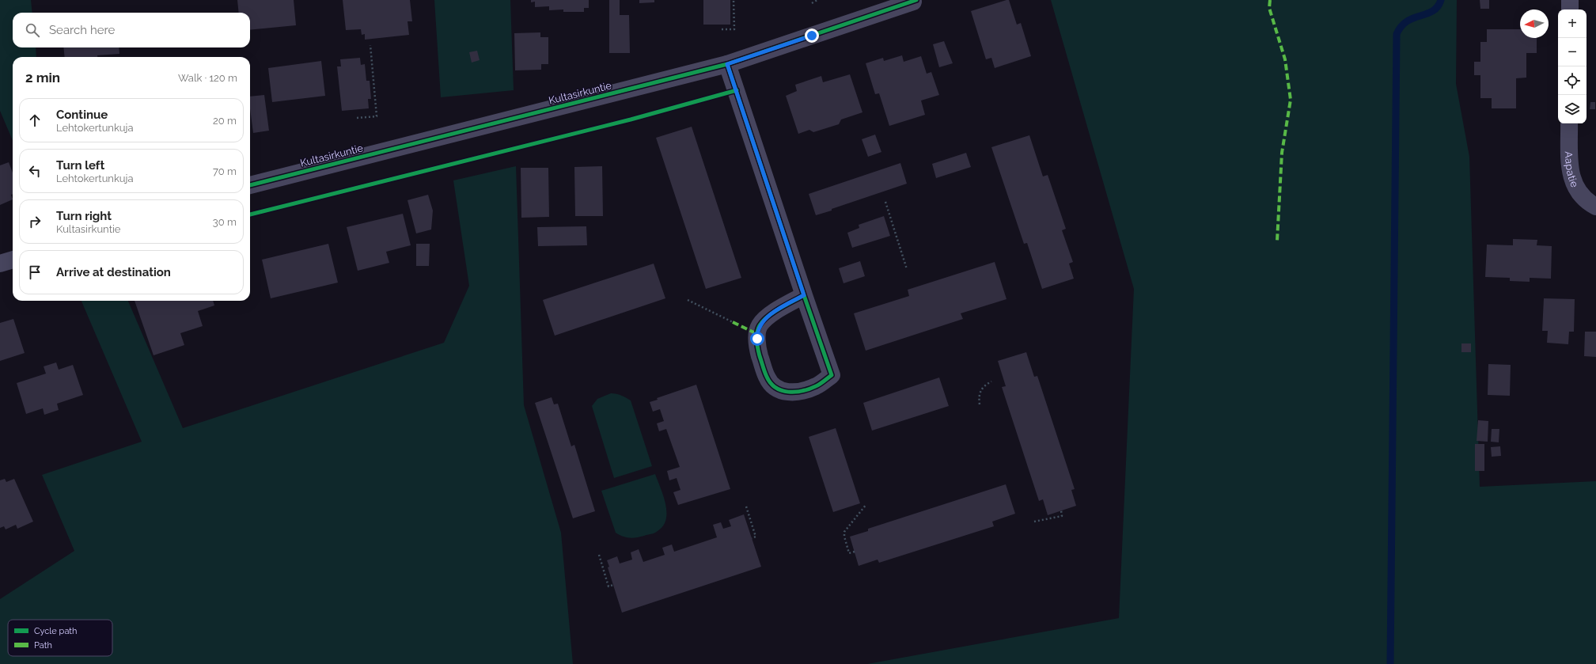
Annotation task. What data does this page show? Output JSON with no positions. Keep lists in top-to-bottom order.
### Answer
{
  "streets": {
    "street": ["Kultasirkuntie", "Aapatie"]
  },
  "legend": ["Cycle path", "Path"],
  "north": "left",
  "page": {
    "map_buttons": ["+", "−"],
    "search": "Search here",
    "heading": ["2 min", "Walk · 120 m"],
    "list": [
      ["Continue", "Lehtokertunkuja", "20 m"],
      ["Turn left", "Lehtokertunkuja", "70 m"],
      ["Turn right", "Kultasirkuntie", "30 m"],
      "Arrive at destination"
    ]
  }
}
